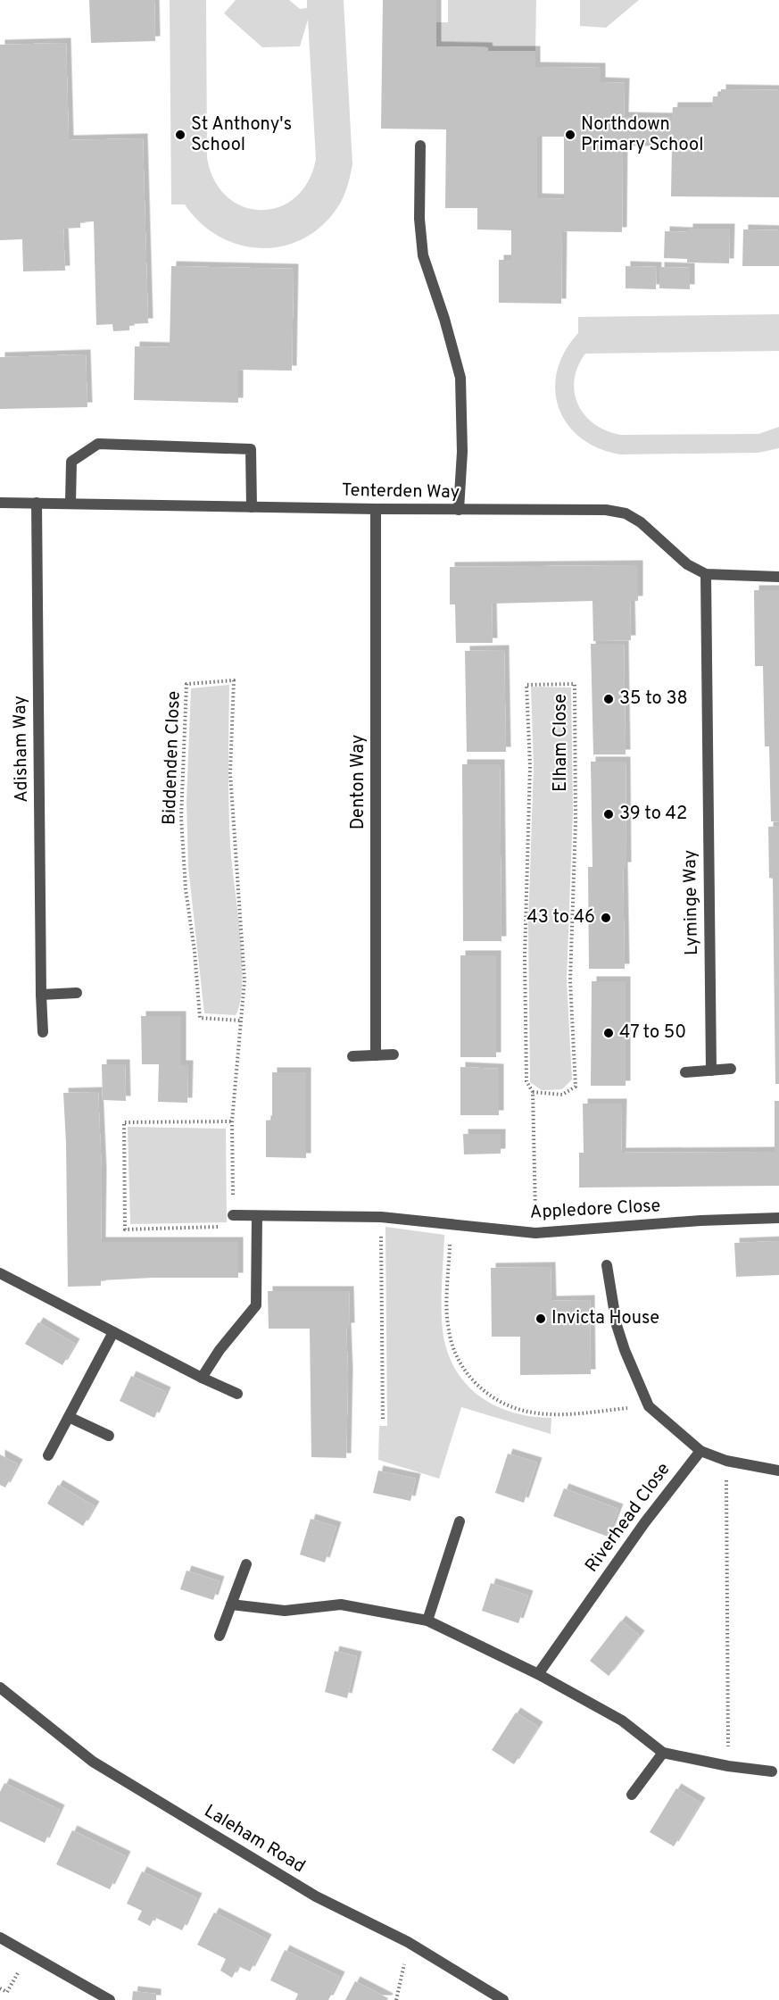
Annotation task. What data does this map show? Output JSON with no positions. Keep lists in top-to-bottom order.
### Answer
{
  "streets": {
    "street": [
      "Tenterden Way",
      "Adisham Way",
      "Denton Way",
      "Lyminge Way",
      "Appledore Close",
      "Riverhead Close",
      "Laleham Road"
    ],
    "path": ["Elham Close", "Biddenden Close"]
  },
  "crossings": [
    ["Tenterden Way", "Adisham Way"],
    ["Tenterden Way", "Denton Way"],
    ["Tenterden Way", "Lyminge Way"],
    ["Elham Close", "Appledore Close"]
  ],
  "places": [
    "St Anthony's School",
    "Northdown Primary School",
    "35 to 38",
    "39 to 42",
    "43 to 46",
    "47 to 50",
    "Invicta House"
  ]
}
